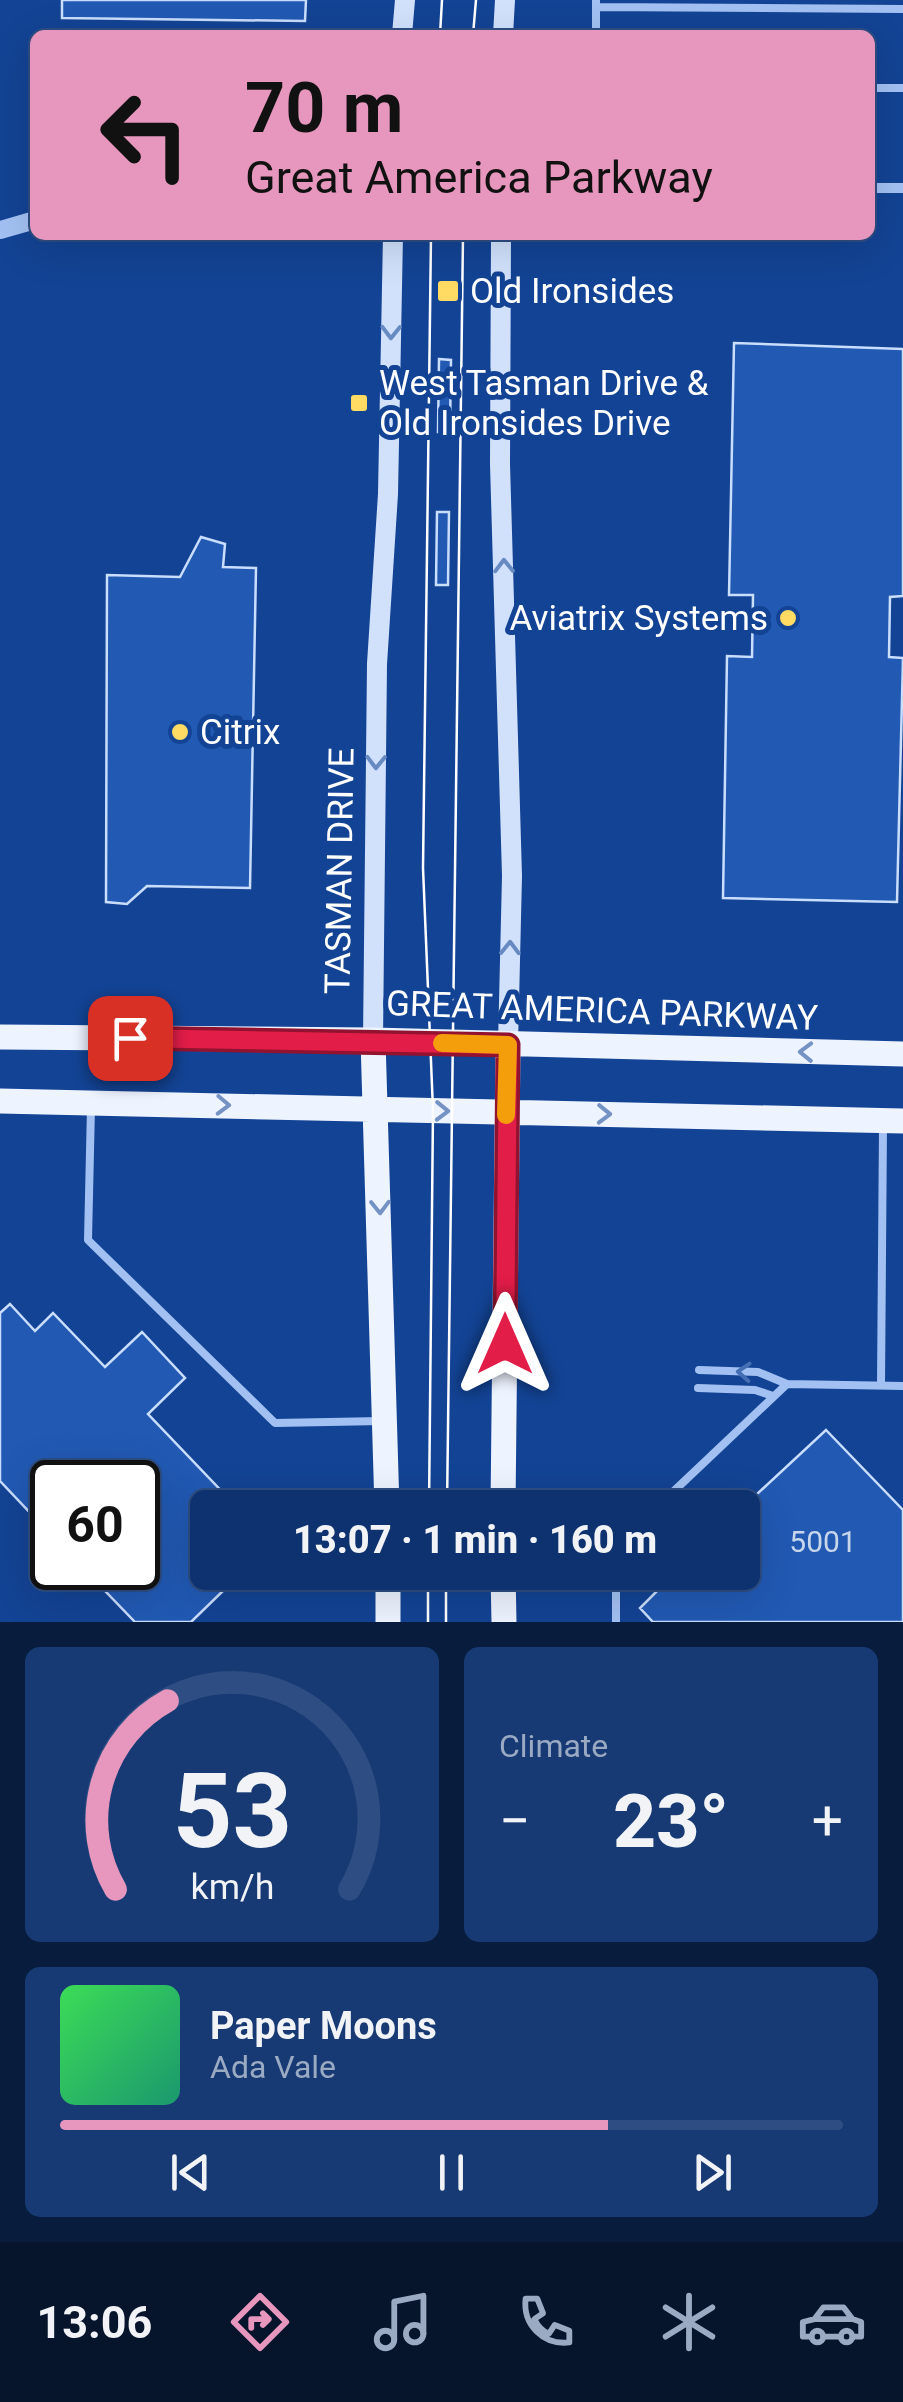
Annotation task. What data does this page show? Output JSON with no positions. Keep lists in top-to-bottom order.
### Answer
{
  "streets": {
    "main road": ["TASMAN DRIVE", "GREAT AMERICA PARKWAY"]
  },
  "crossings": [
    ["TASMAN DRIVE", "GREAT AMERICA PARKWAY"]
  ],
  "places": {
    "transit": ["Old Ironsides", "West Tasman Drive & Old Ironsides Drive"],
    "other": ["Aviatrix Systems", "Citrix"]
  },
  "house_numbers": ["5001"],
  "page": {
    "turn": ["70 m", "Great America Parkway"],
    "limit": "60",
    "trip": "13:07 · 1 min · 160 m",
    "tile": "Climate",
    "heat": ["−", "23°", "+"],
    "song": ["Paper Moons", "Ada Vale"],
    "tabs": "13:06",
    "gauge": ["53", "km/h"]
  }
}
